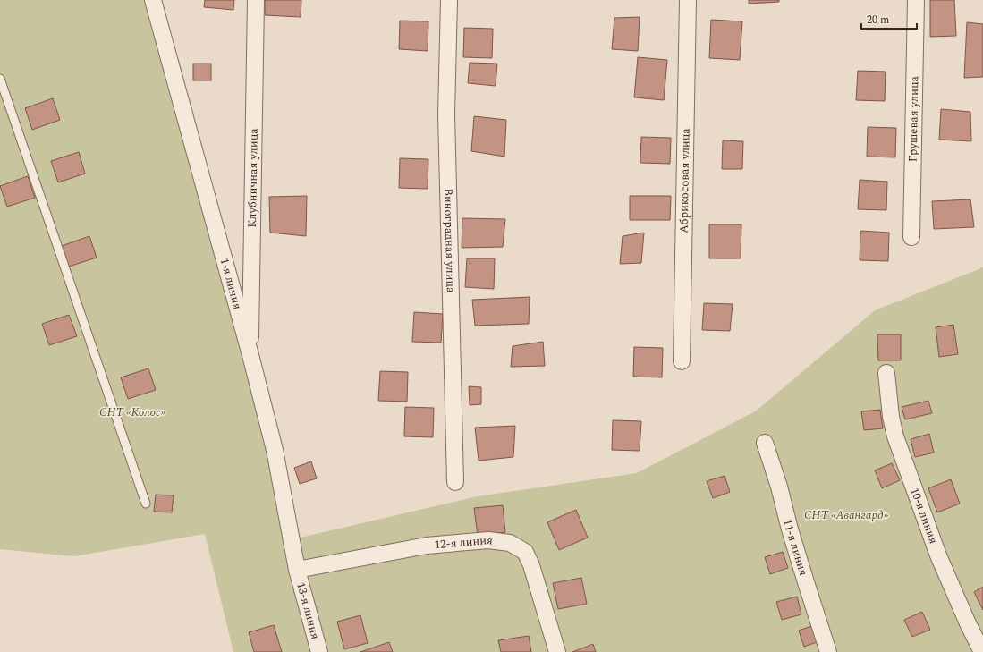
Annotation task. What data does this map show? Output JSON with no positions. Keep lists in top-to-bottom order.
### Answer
{
  "streets": {
    "street": [
      "Грушевая улица",
      "Клубничная улица",
      "Абрикосовая улица",
      "Виноградная улица",
      "1-я линия",
      "10-я линия",
      "12-я линия",
      "11-я линия",
      "13-я линия"
    ]
  },
  "crossings": [
    ["Клубничная улица", "1-я линия"],
    ["1-я линия", "12-я линия"],
    ["1-я линия", "13-я линия"],
    ["12-я линия", "13-я линия"]
  ],
  "parks": ["СНТ «Колос»", "СНТ «Авангард»"],
  "scale_bar": "20 m"
}
